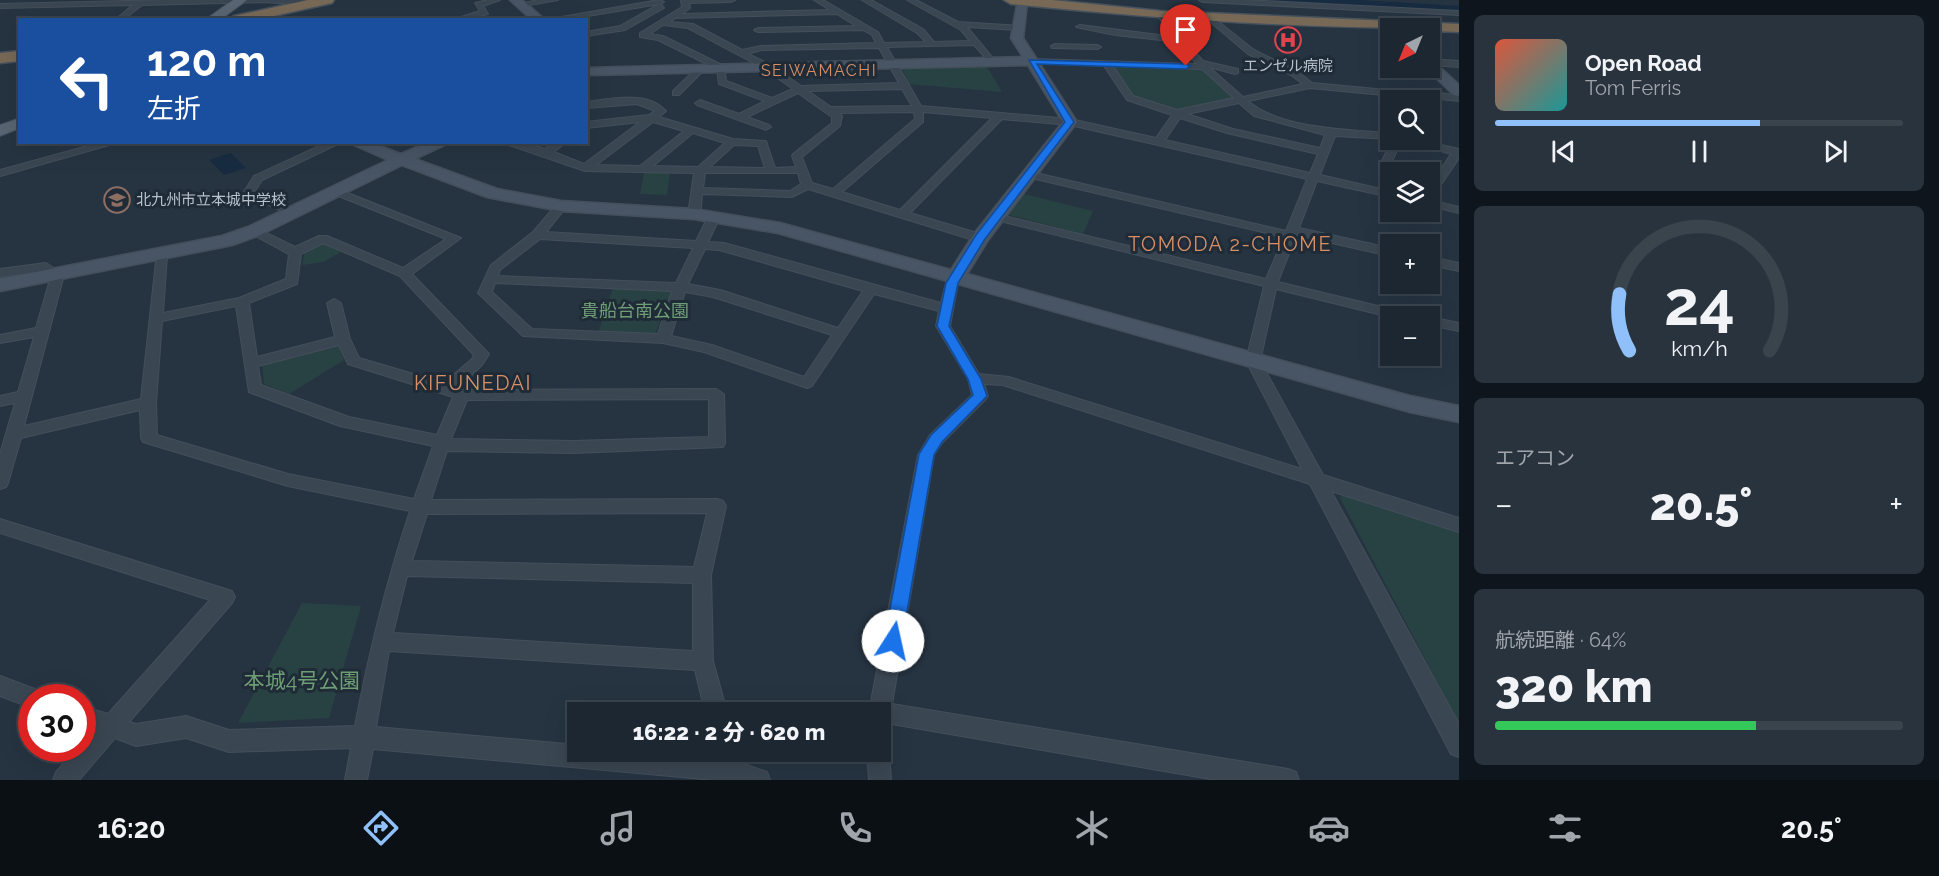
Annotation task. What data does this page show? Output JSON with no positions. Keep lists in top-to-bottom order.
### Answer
{
  "districts": ["SEIWAMACHI", "TOMODA 2-CHOME", "KIFUNEDAI"],
  "parks": ["貴船台南公園", "本城4号公園"],
  "places": {
    "hospital": ["エンゼル病院"],
    "school or university": ["北九州市立本城中学校"]
  },
  "north": "bottom left",
  "page": {
    "map_buttons": ["+", "−"],
    "turn": ["120 m", "左折"],
    "song": ["Open Road", "Tom Ferris"],
    "tile": [
      "エアコン",
      ["航続距離 · 64%", "320 km"]
    ],
    "heat": ["−", "20.5°", "+"],
    "limit": "30",
    "trip": "16:22 · 2 分 · 620 m",
    "tabs": ["16:20", "20.5°"],
    "gauge": ["24", "km/h"]
  }
}
